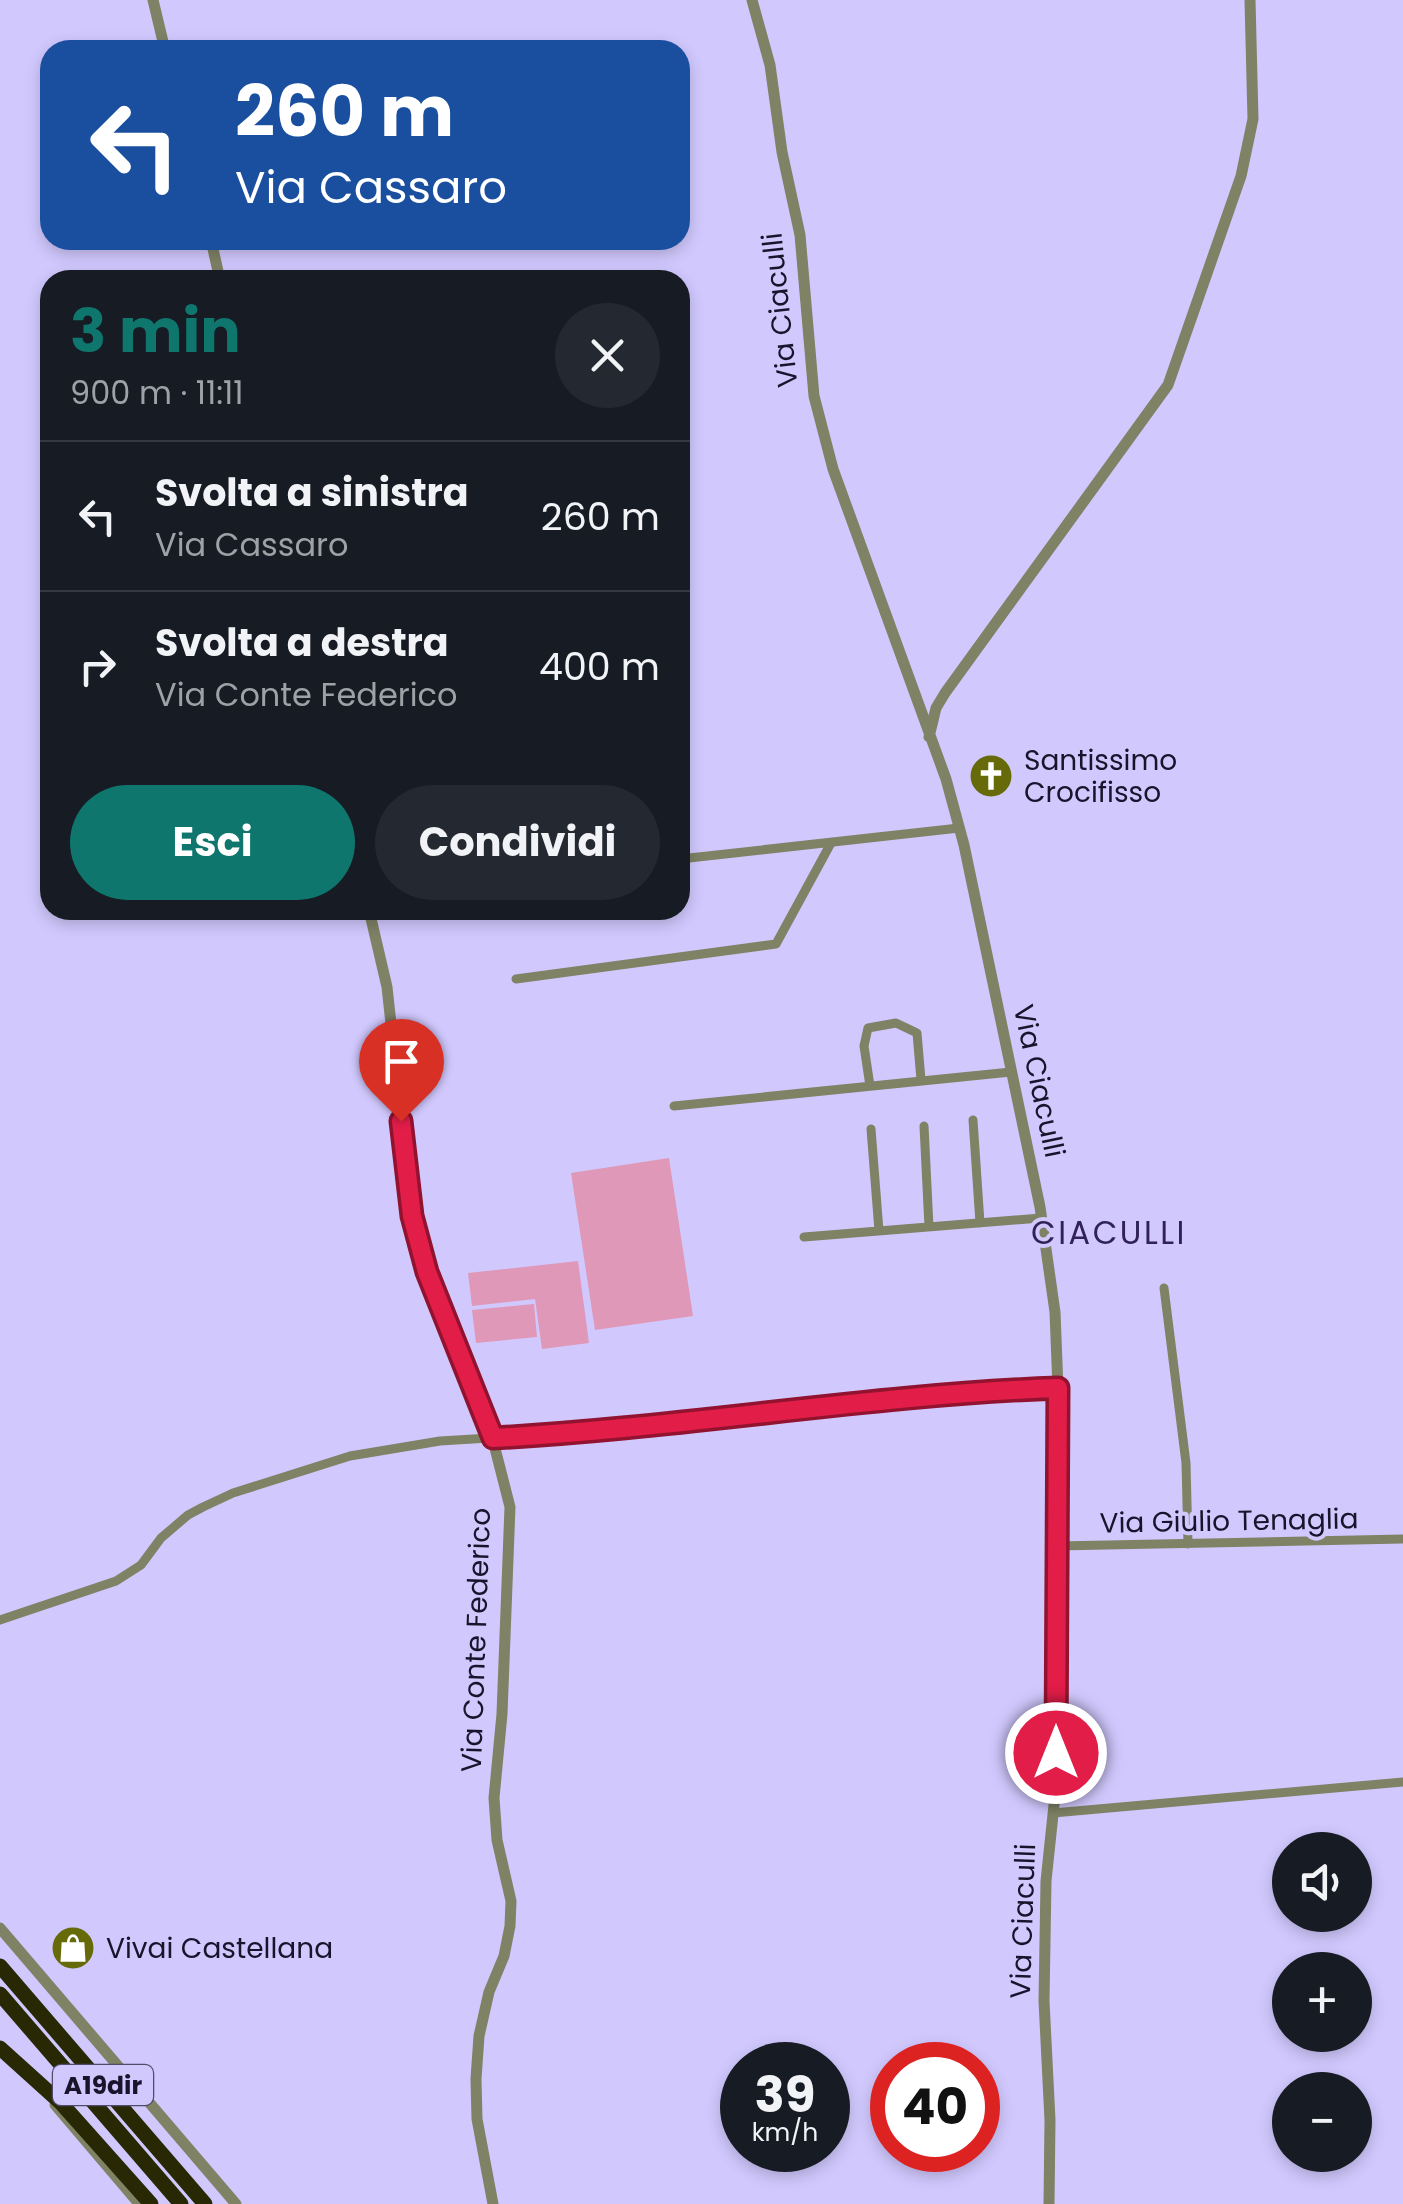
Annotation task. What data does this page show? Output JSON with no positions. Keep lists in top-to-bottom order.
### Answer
{
  "streets": {
    "highway": ["A19dir"],
    "street": ["Via Ciaculli", "Via Giulio Tenaglia", "Via Conte Federico"]
  },
  "crossings": [
    ["Via Ciaculli", "Via Giulio Tenaglia"]
  ],
  "districts": ["CIACULLI"],
  "places": {
    "church": ["Santissimo Crocifisso"],
    "shop": ["Vivai Castellana"]
  },
  "page": {
    "turn": ["260 m", "Via Cassaro"],
    "heading": ["3 min", "900 m · 11:11"],
    "list": [
      {
        "name": "Svolta a sinistra",
        "note": "Via Cassaro",
        "value": "260 m"
      },
      {
        "name": "Svolta a destra",
        "note": "Via Conte Federico",
        "value": "400 m"
      }
    ],
    "buttons": ["Esci", "Condividi"],
    "map_buttons": ["+", "−"],
    "speed": "39 km/h",
    "limit": "40"
  }
}
